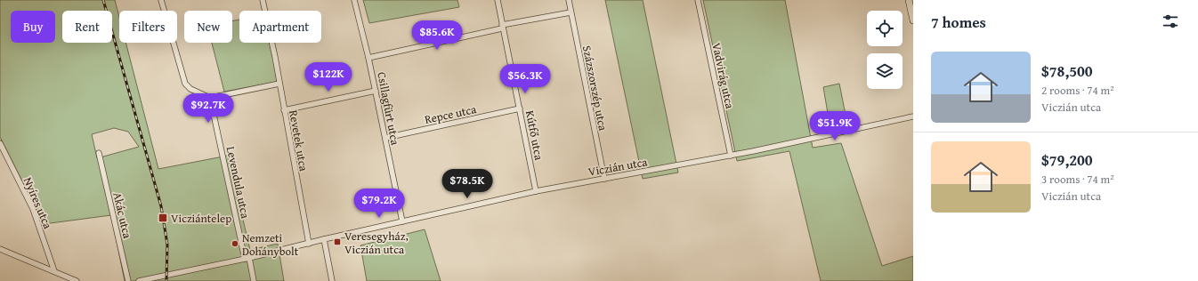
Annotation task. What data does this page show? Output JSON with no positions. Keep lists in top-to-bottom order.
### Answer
{
  "streets": {
    "street": [
      "Vadvirág utca",
      "Százszorszép utca",
      "Csillagfürt utca",
      "Repce utca",
      "Kútfő utca",
      "Revetek utca",
      "Viczián utca",
      "Levendula utca",
      "Nyíres utca",
      "Akác utca"
    ]
  },
  "crossings": [
    ["Vadvirág utca", "Viczián utca"],
    ["Százszorszép utca", "Viczián utca"],
    ["Csillagfürt utca", "Repce utca"],
    ["Csillagfürt utca", "Viczián utca"],
    ["Repce utca", "Kútfő utca"],
    ["Kútfő utca", "Viczián utca"],
    ["Revetek utca", "Viczián utca"],
    ["Viczián utca", "Levendula utca"]
  ],
  "places": {
    "transit": ["Vicziántelep", "Veresegyház, Viczián utca"],
    "other": ["Nemzeti Dohánybolt"]
  },
  "page": {
    "heading": "7 homes",
    "chip": [
      "Buy",
      "Rent",
      "Filters",
      "New",
      "Apartment"
    ],
    "price": [
      "$85.6K",
      "$122K",
      "$56.3K",
      "$92.7K",
      "$51.9K",
      "$78.5K",
      "$79.2K"
    ],
    "list": [
      {
        "name": "$78,500",
        "note": "2 rooms · 74 m² · Viczián utca"
      },
      {
        "name": "$79,200",
        "note": "3 rooms · 74 m² · Viczián utca"
      }
    ]
  }
}
